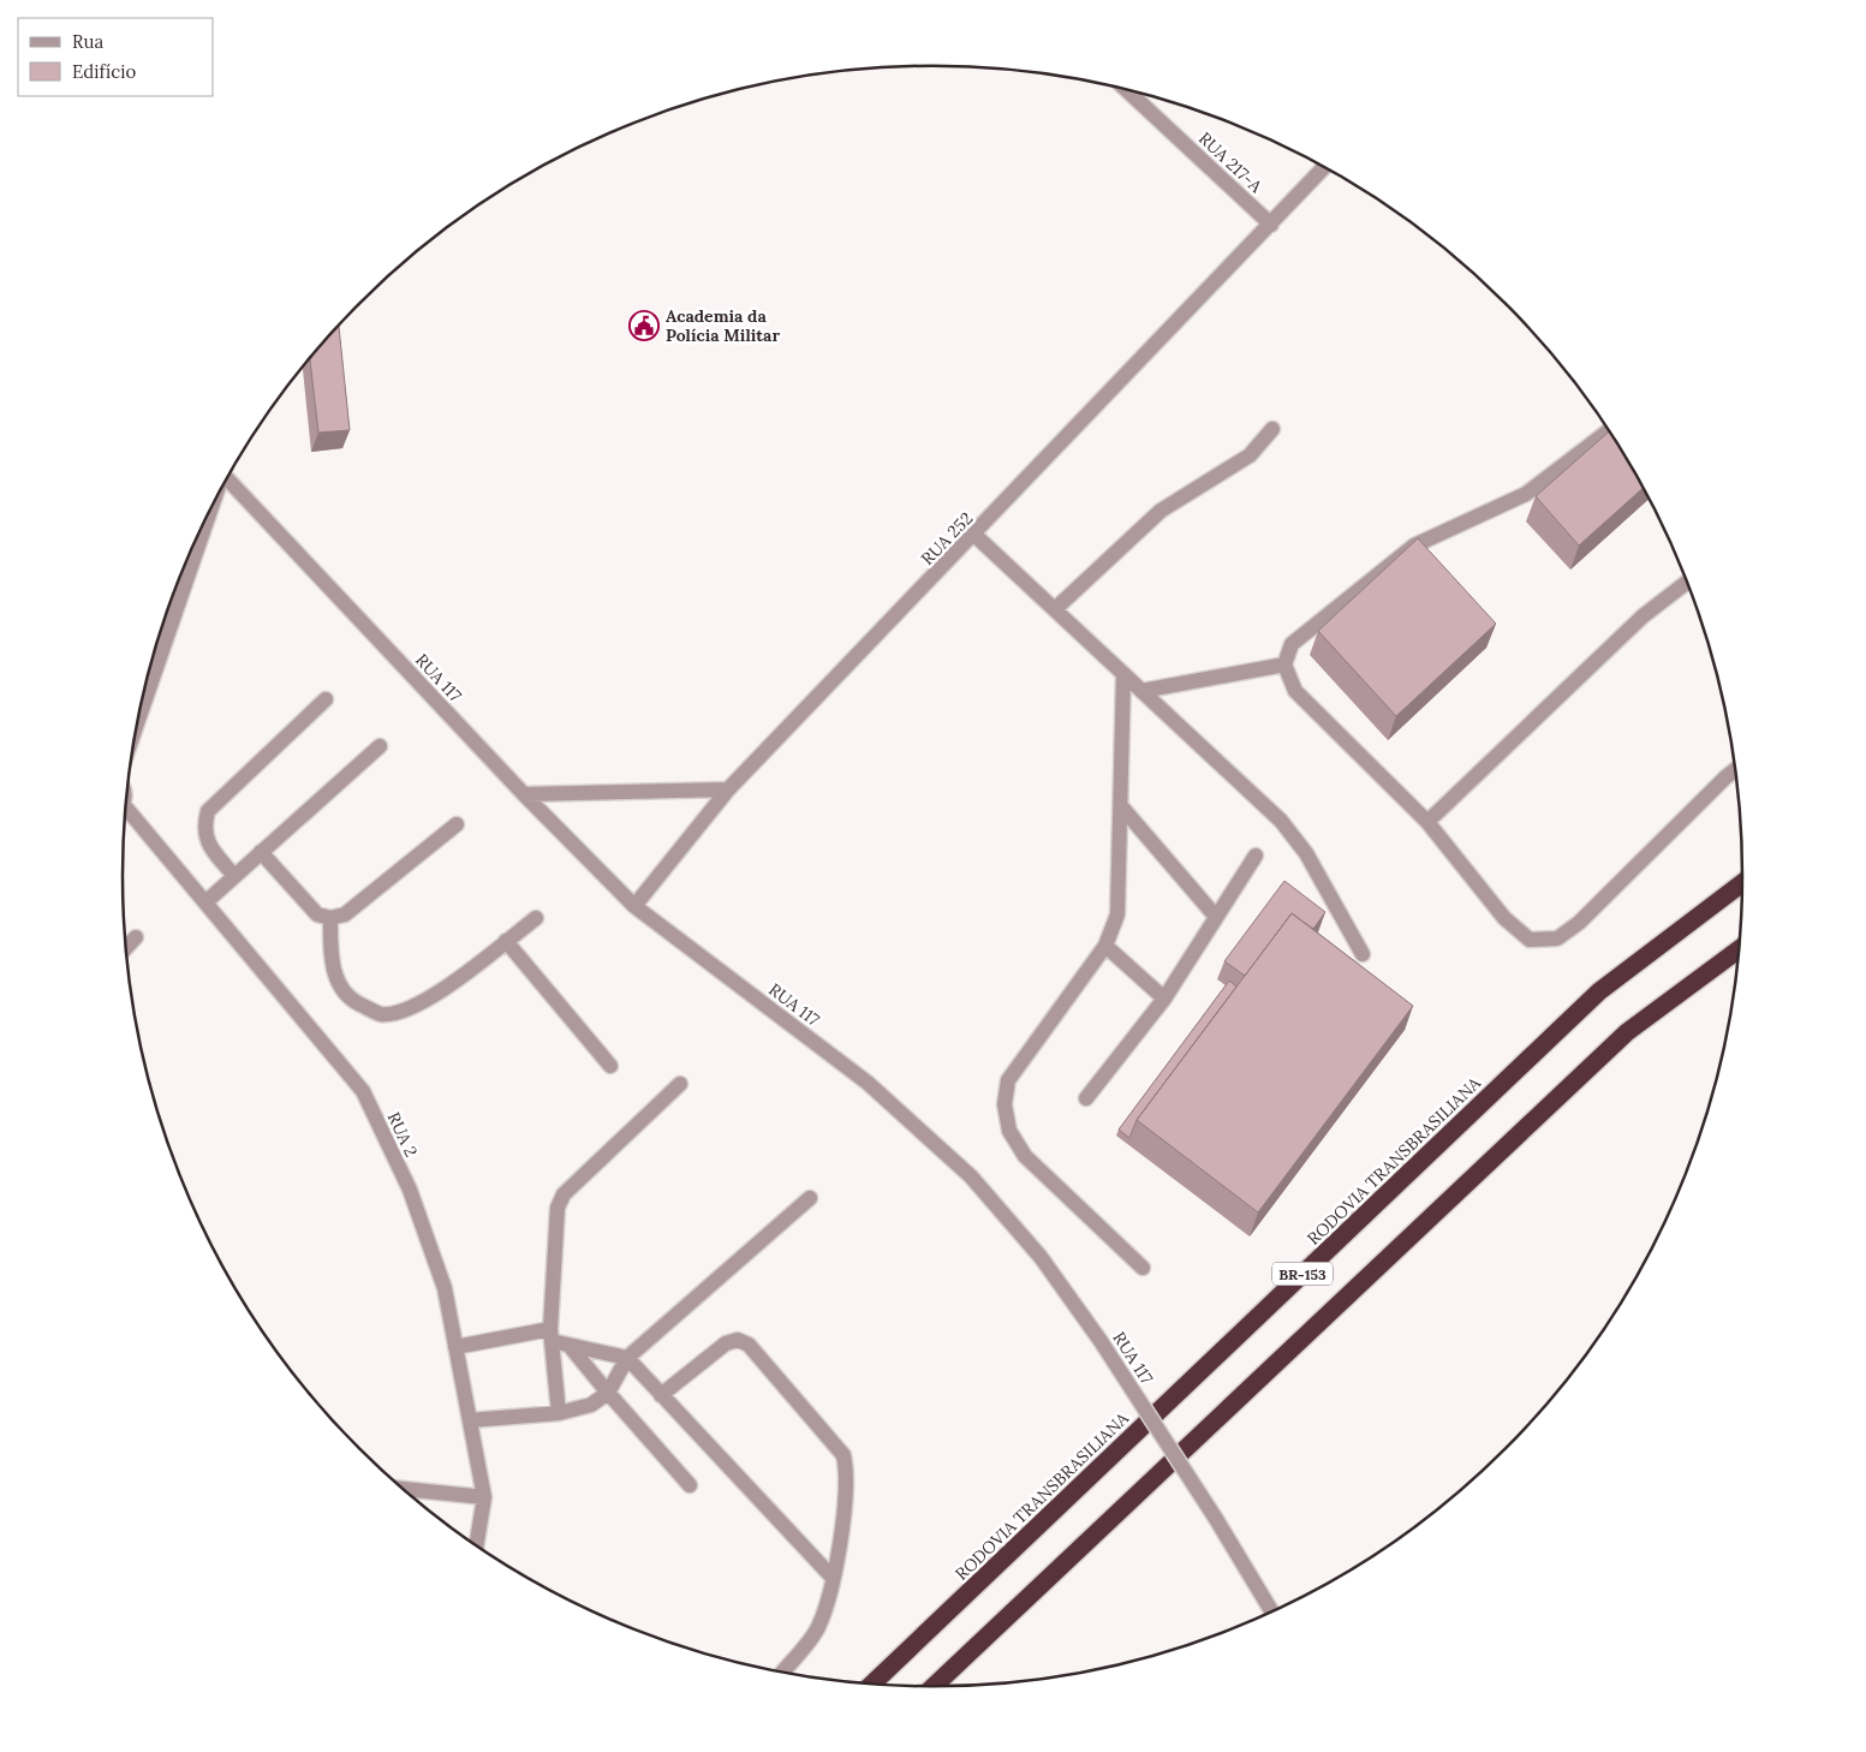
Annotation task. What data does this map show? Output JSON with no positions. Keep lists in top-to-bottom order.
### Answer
{
  "streets": {
    "highway": ["RODOVIA TRANSBRASILIANA", "BR-153"],
    "street": [
      "RUA 217-A",
      "RUA 252",
      "RUA 117",
      "RUA 2"
    ]
  },
  "crossings": [
    ["RUA 217-A", "RUA 252"],
    ["RUA 252", "RUA 117"]
  ],
  "places": {
    "public building": ["Academia da Polícia Militar"]
  },
  "legend": ["Rua", "Edifício"]
}
